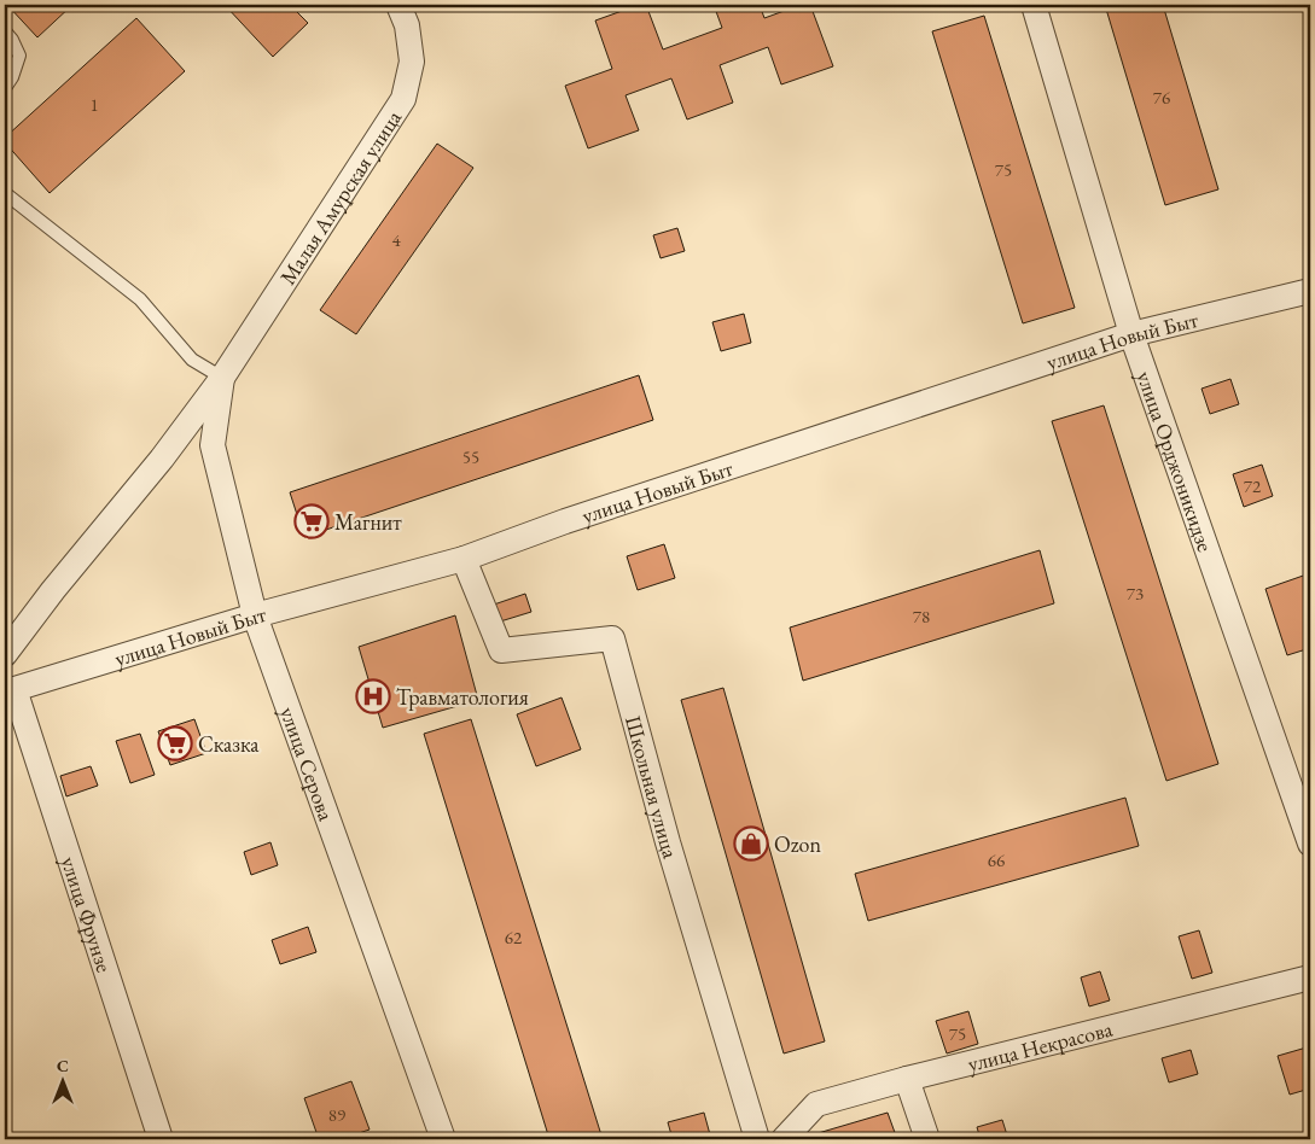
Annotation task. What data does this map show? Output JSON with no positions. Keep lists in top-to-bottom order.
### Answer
{
  "streets": {
    "street": [
      "Малая Амурская улица",
      "улица Новый Быт",
      "улица Орджоникидзе",
      "улица Серова",
      "Школьная улица",
      "улица Фрунзе",
      "улица Некрасова"
    ]
  },
  "crossings": [
    ["Малая Амурская улица", "улица Серова"],
    ["улица Новый Быт", "улица Орджоникидзе"],
    ["улица Новый Быт", "улица Серова"],
    ["улица Новый Быт", "Школьная улица"],
    ["улица Новый Быт", "улица Фрунзе"]
  ],
  "places": {
    "supermarket": ["Магнит", "Сказка"],
    "hospital": ["Травматология"],
    "shop": ["Ozon"]
  },
  "house_numbers": [
    "76",
    "1",
    "75",
    "4",
    "55",
    "72",
    "73",
    "78",
    "66",
    "62",
    "75",
    "89"
  ],
  "north": "top"
}
